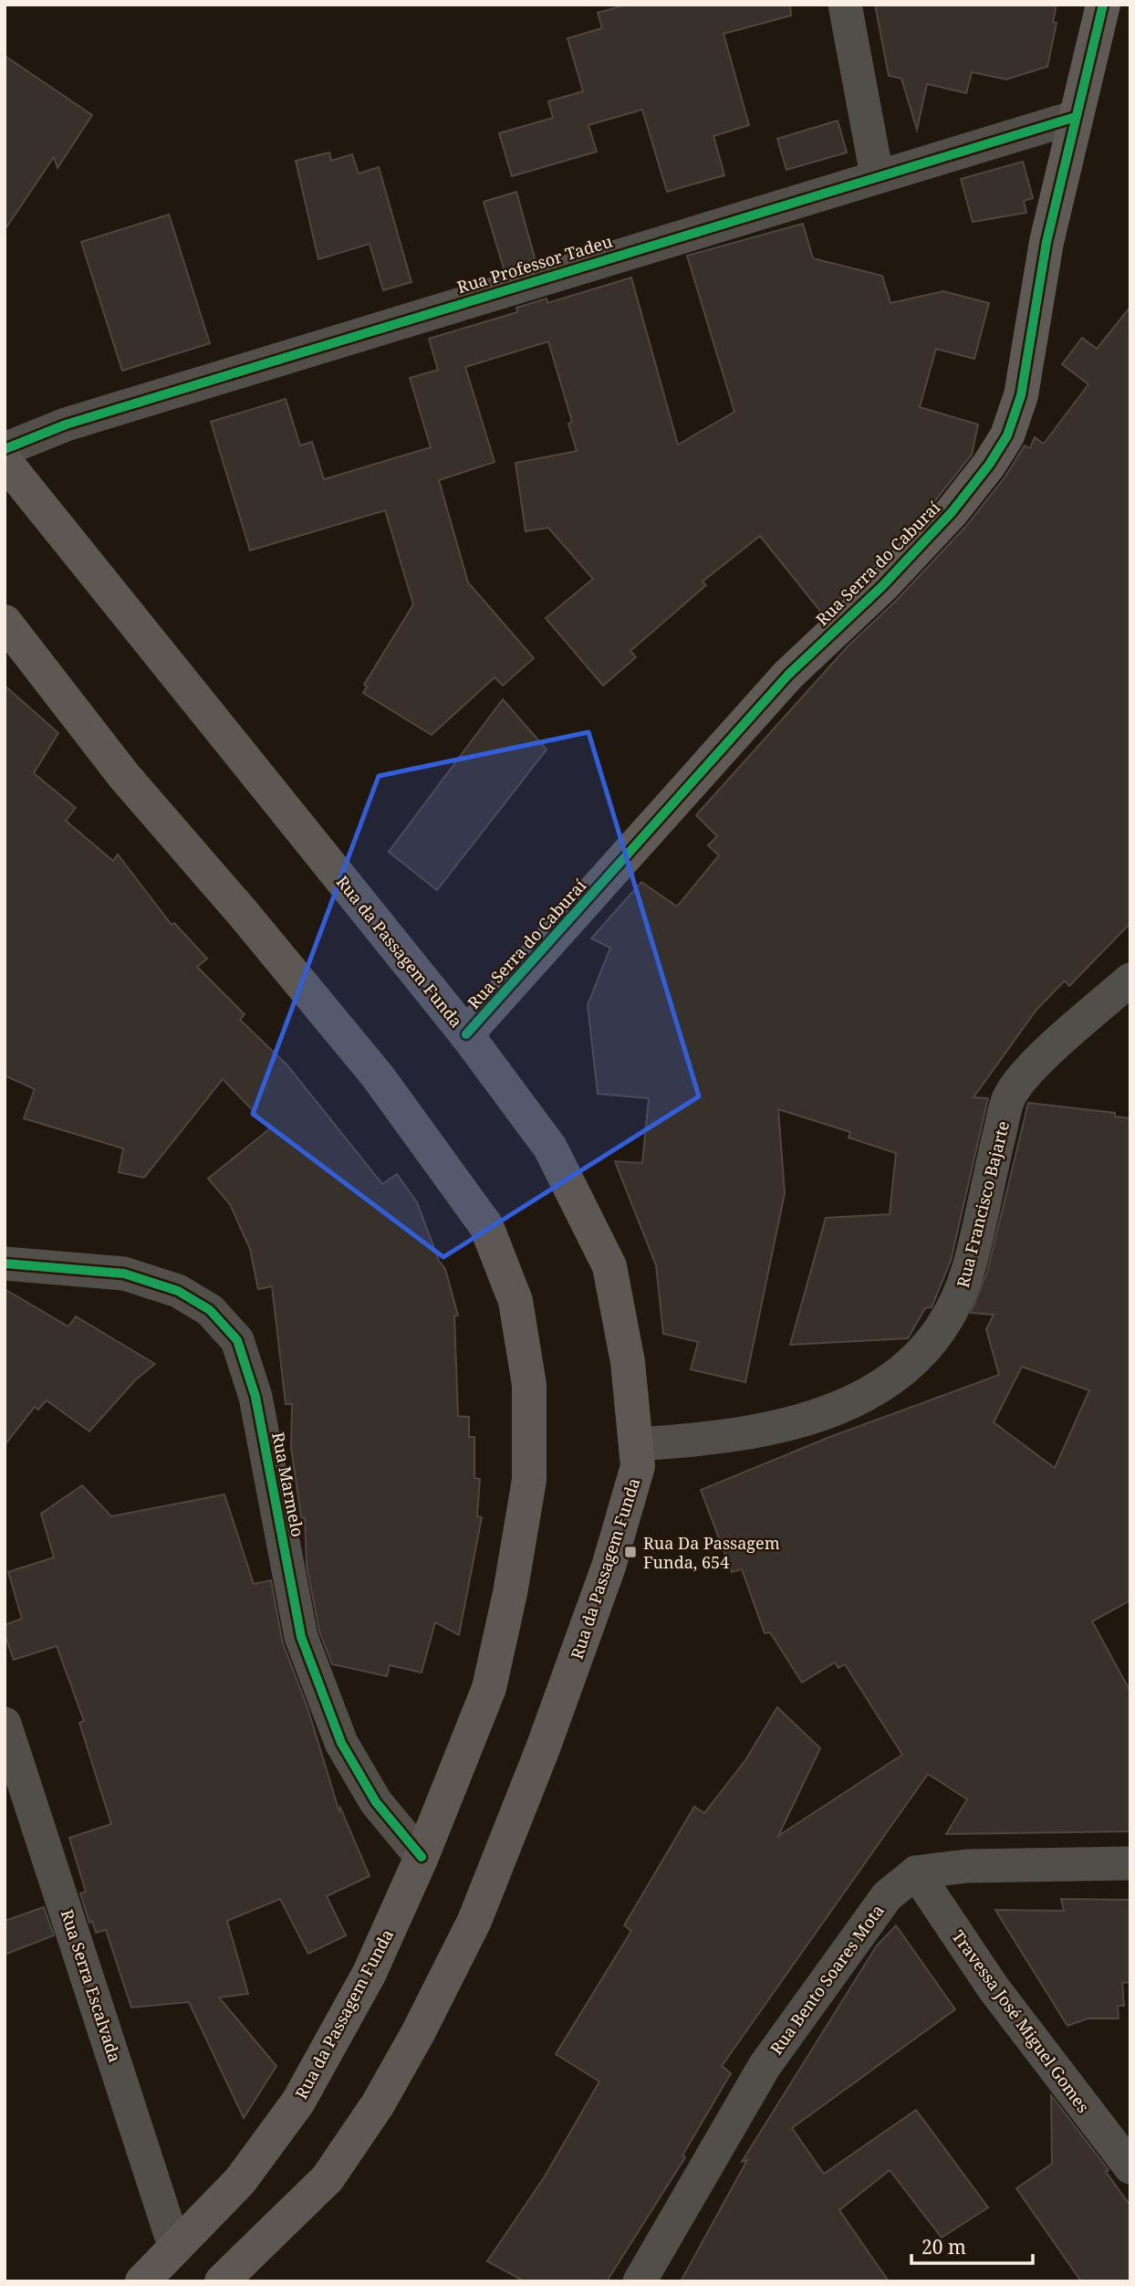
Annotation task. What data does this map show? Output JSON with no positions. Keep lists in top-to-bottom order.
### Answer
{
  "streets": {
    "main road": ["Rua da Passagem Funda"],
    "street": [
      "Rua Professor Tadeu",
      "Rua Serra do Caburaí",
      "Rua Francisco Bajarte",
      "Rua Marmelo",
      "Rua Bento Soares Mota",
      "Rua Serra Escalvada",
      "Travessa José Miguel Gomes"
    ]
  },
  "crossings": [
    ["Rua Professor Tadeu", "Rua Serra do Caburaí"],
    ["Rua Serra do Caburaí", "Rua da Passagem Funda"],
    ["Rua da Passagem Funda", "Rua Francisco Bajarte"],
    ["Rua da Passagem Funda", "Rua Marmelo"],
    ["Rua da Passagem Funda", "Rua Serra Escalvada"],
    ["Rua Bento Soares Mota", "Travessa José Miguel Gomes"]
  ],
  "places": {
    "transit": ["Rua Da Passagem Funda, 654"]
  },
  "scale_bar": "20 m"
}
